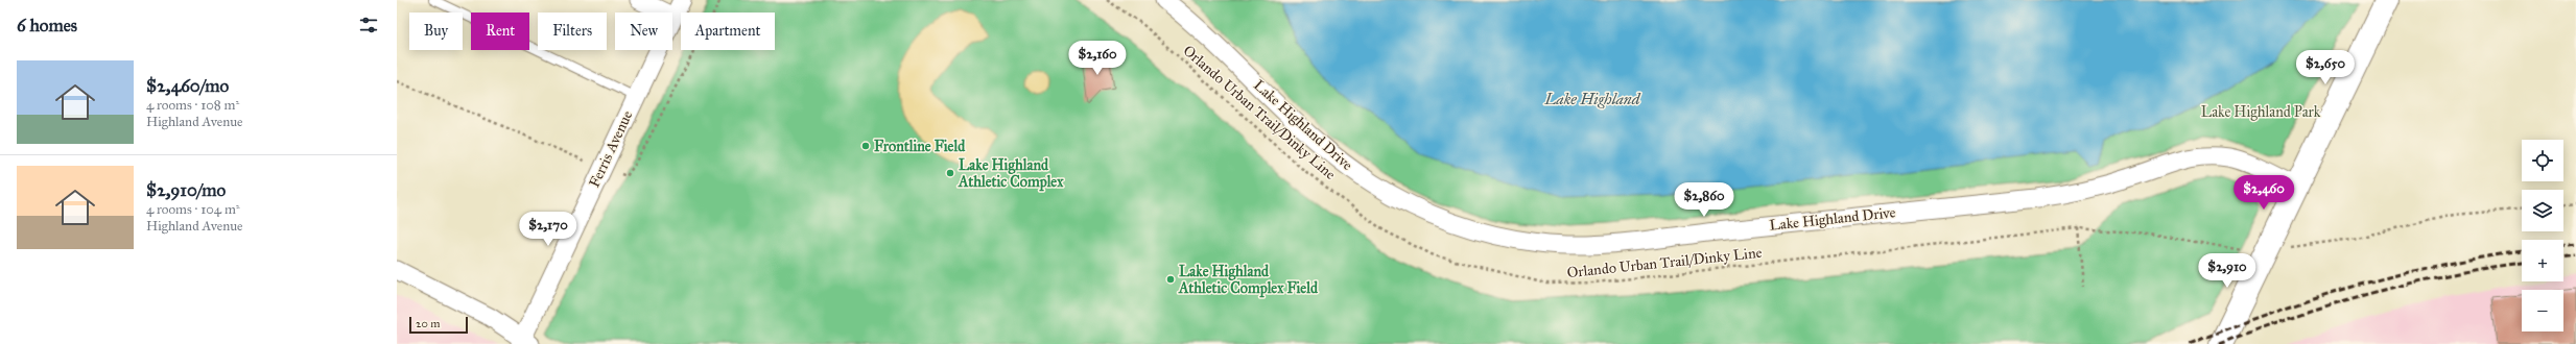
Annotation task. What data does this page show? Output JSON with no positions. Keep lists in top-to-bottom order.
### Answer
{
  "streets": {
    "street": ["Lake Highland Drive", "Ferris Avenue"],
    "path": ["Orlando Urban Trail/Dinky Line"]
  },
  "water": ["Lake Highland"],
  "parks": ["Lake Highland Park"],
  "places": ["Frontline Field", "Lake Highland Athletic Complex", "Lake Highland Athletic Complex Field"],
  "scale_bar": "20 m",
  "page": {
    "heading": "6 homes",
    "chip": [
      "Buy",
      "Rent",
      "Filters",
      "New",
      "Apartment"
    ],
    "price": [
      "$2,160",
      "$2,650",
      "$2,460",
      "$2,860",
      "$2,170",
      "$2,910"
    ],
    "list": [
      {
        "name": "$2,460/mo",
        "note": "4 rooms · 108 m² · Highland Avenue"
      },
      {
        "name": "$2,910/mo",
        "note": "4 rooms · 104 m² · Highland Avenue"
      }
    ],
    "map_buttons": ["+", "−"],
    "scale": "20 m"
  }
}
